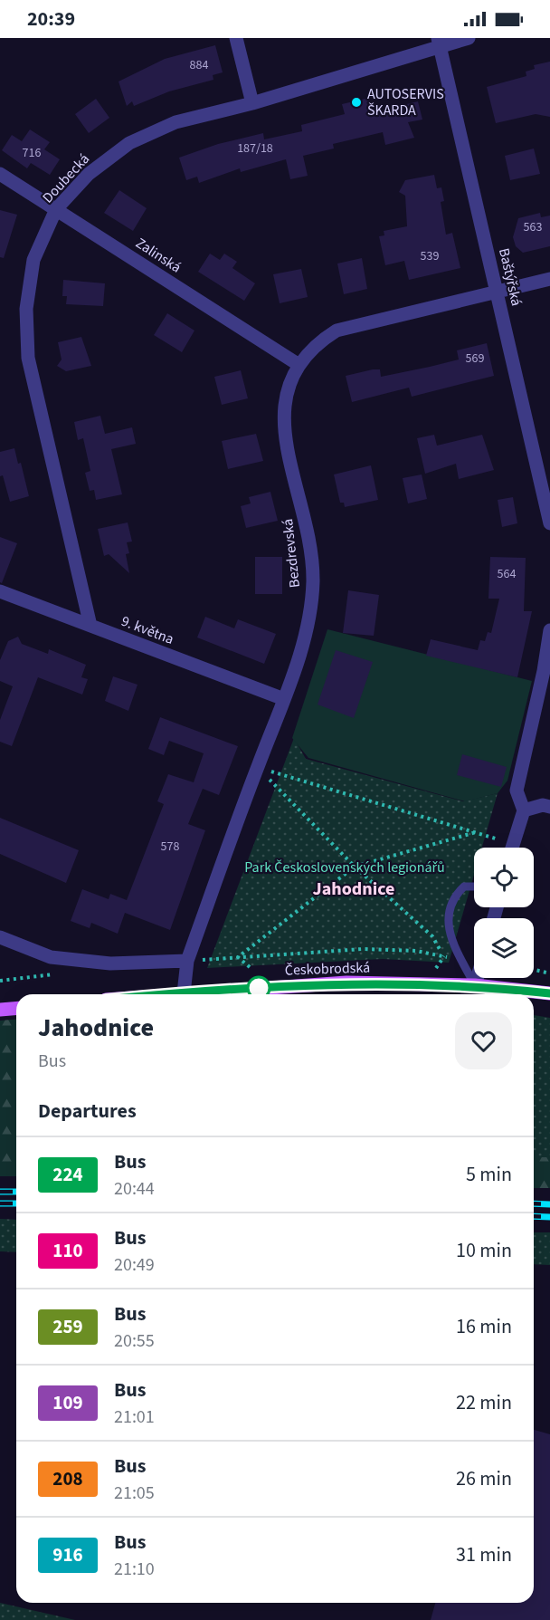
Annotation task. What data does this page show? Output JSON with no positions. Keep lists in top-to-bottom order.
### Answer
{
  "streets": {
    "main road": ["Českobrodská"],
    "street": [
      "Doubecká",
      "Zalinská",
      "Baštýřská",
      "Bezdrevská",
      "9. května"
    ]
  },
  "crossings": [
    ["Doubecká", "Zalinská"],
    ["Doubecká", "Baštýřská"],
    ["Doubecká", "9. května"],
    ["Zalinská", "Bezdrevská"],
    ["Baštýřská", "Bezdrevská"],
    ["Bezdrevská", "9. května"],
    ["Bezdrevská", "Českobrodská"]
  ],
  "districts": ["Jahodnice"],
  "parks": ["Park Československých legionářů"],
  "places": ["AUTOSERVIS ŠKARDA"],
  "lines": ["bus line 224"],
  "house_numbers": [
    "884",
    "187/18",
    "716",
    "563",
    "539",
    "569",
    "564",
    "578"
  ],
  "page": {
    "status": "20:39",
    "heading": [
      ["Jahodnice", "Bus"],
      "Departures"
    ],
    "list": [
      {
        "mark": "224",
        "name": "Bus",
        "note": "20:44",
        "value": "5 min"
      },
      {
        "mark": "110",
        "name": "Bus",
        "note": "20:49",
        "value": "10 min"
      },
      {
        "mark": "259",
        "name": "Bus",
        "note": "20:55",
        "value": "16 min"
      },
      {
        "mark": "109",
        "name": "Bus",
        "note": "21:01",
        "value": "22 min"
      },
      {
        "mark": "208",
        "name": "Bus",
        "note": "21:05",
        "value": "26 min"
      },
      {
        "mark": "916",
        "name": "Bus",
        "note": "21:10",
        "value": "31 min"
      }
    ]
  }
}
